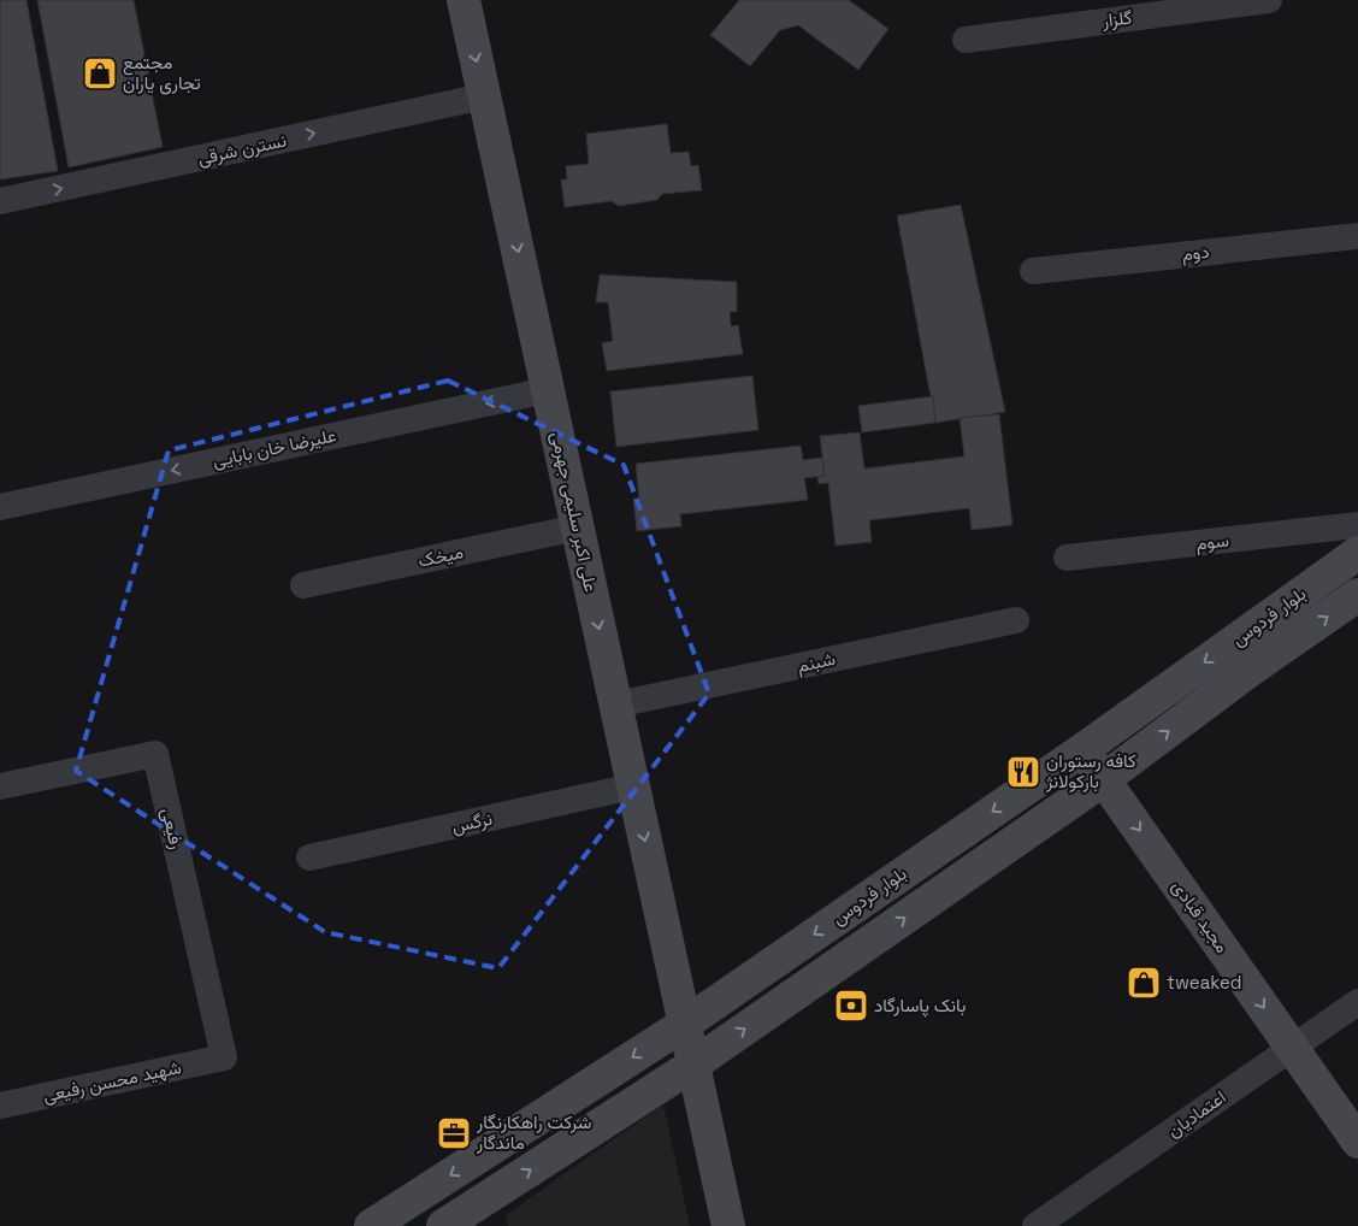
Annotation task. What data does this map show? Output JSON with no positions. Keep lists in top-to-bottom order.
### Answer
{
  "streets": {
    "main road": ["علی اکبر سلیمی جهرمی", "بلوار فردوس", "مجید قبادی"],
    "street": [
      "گلزار",
      "نسترن شرقی",
      "دوم",
      "علیرضا خان بابایی",
      "سوم",
      "میخک",
      "شبنم",
      "نرگس",
      "رفیعی",
      "شهید محسن رفیعی",
      "اعتمادیان"
    ]
  },
  "crossings": [
    ["نسترن شرقی", "علی اکبر سلیمی جهرمی"],
    ["علیرضا خان بابایی", "علی اکبر سلیمی جهرمی"],
    ["علی اکبر سلیمی جهرمی", "میخک"],
    ["علی اکبر سلیمی جهرمی", "بلوار فردوس"],
    ["علی اکبر سلیمی جهرمی", "شبنم"],
    ["علی اکبر سلیمی جهرمی", "نرگس"],
    ["بلوار فردوس", "مجید قبادی"],
    ["رفیعی", "شهید محسن رفیعی"],
    ["مجید قبادی", "اعتمادیان"]
  ],
  "one_way": [
    "نسترن شرقی",
    "علیرضا خان بابایی",
    "علی اکبر سلیمی جهرمی",
    "مجید قبادی"
  ],
  "places": {
    "shop": ["مجتمع تجاری یاران", "tweaked"],
    "restaurant": ["کافه رستوران بارکولانژ"],
    "bank": ["بانک پاسارگاد"],
    "office": ["شرکت راهکارنگار ماندگار"]
  }
}
